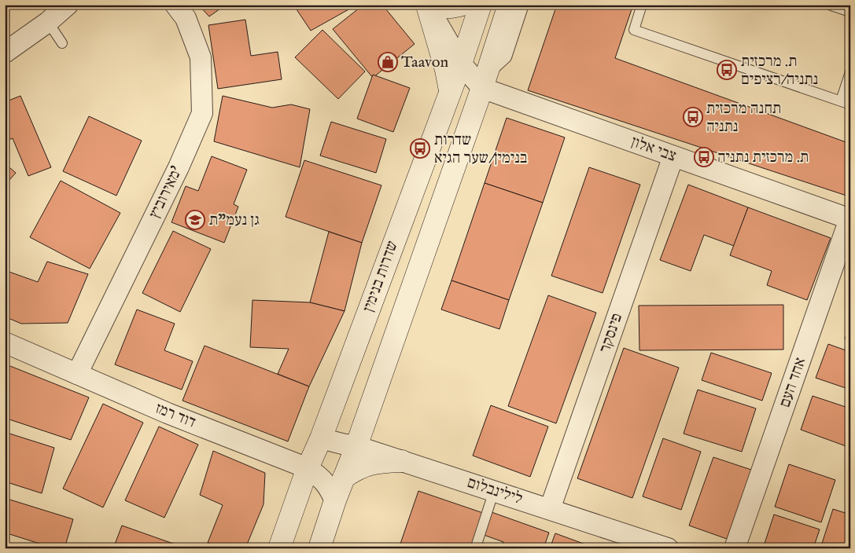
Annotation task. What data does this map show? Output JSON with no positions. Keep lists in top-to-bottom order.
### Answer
{
  "streets": {
    "main road": ["שדרות בנימין"],
    "street": [
      "צבי אלון",
      "מאירוביץ'",
      "פינסקר",
      "אחד העם",
      "דוד רמז",
      "לילינבלום"
    ]
  },
  "crossings": [
    ["צבי אלון", "שדרות בנימין"],
    ["צבי אלון", "פינסקר"],
    ["צבי אלון", "אחד העם"],
    ["מאירוביץ'", "דוד רמז"],
    ["שדרות בנימין", "דוד רמז"],
    ["שדרות בנימין", "לילינבלום"],
    ["פינסקר", "לילינבלום"]
  ],
  "places": {
    "shop": ["Taavon"],
    "bus stop": [
      "ת. מרכזית נתניה/רציפים",
      "תחנה מרכזית נתניה",
      "שדרות בנימין/שער הגיא",
      "ת. מרכזית נתניה"
    ],
    "school or university": ["גן נעמ\"ת"]
  }
}
